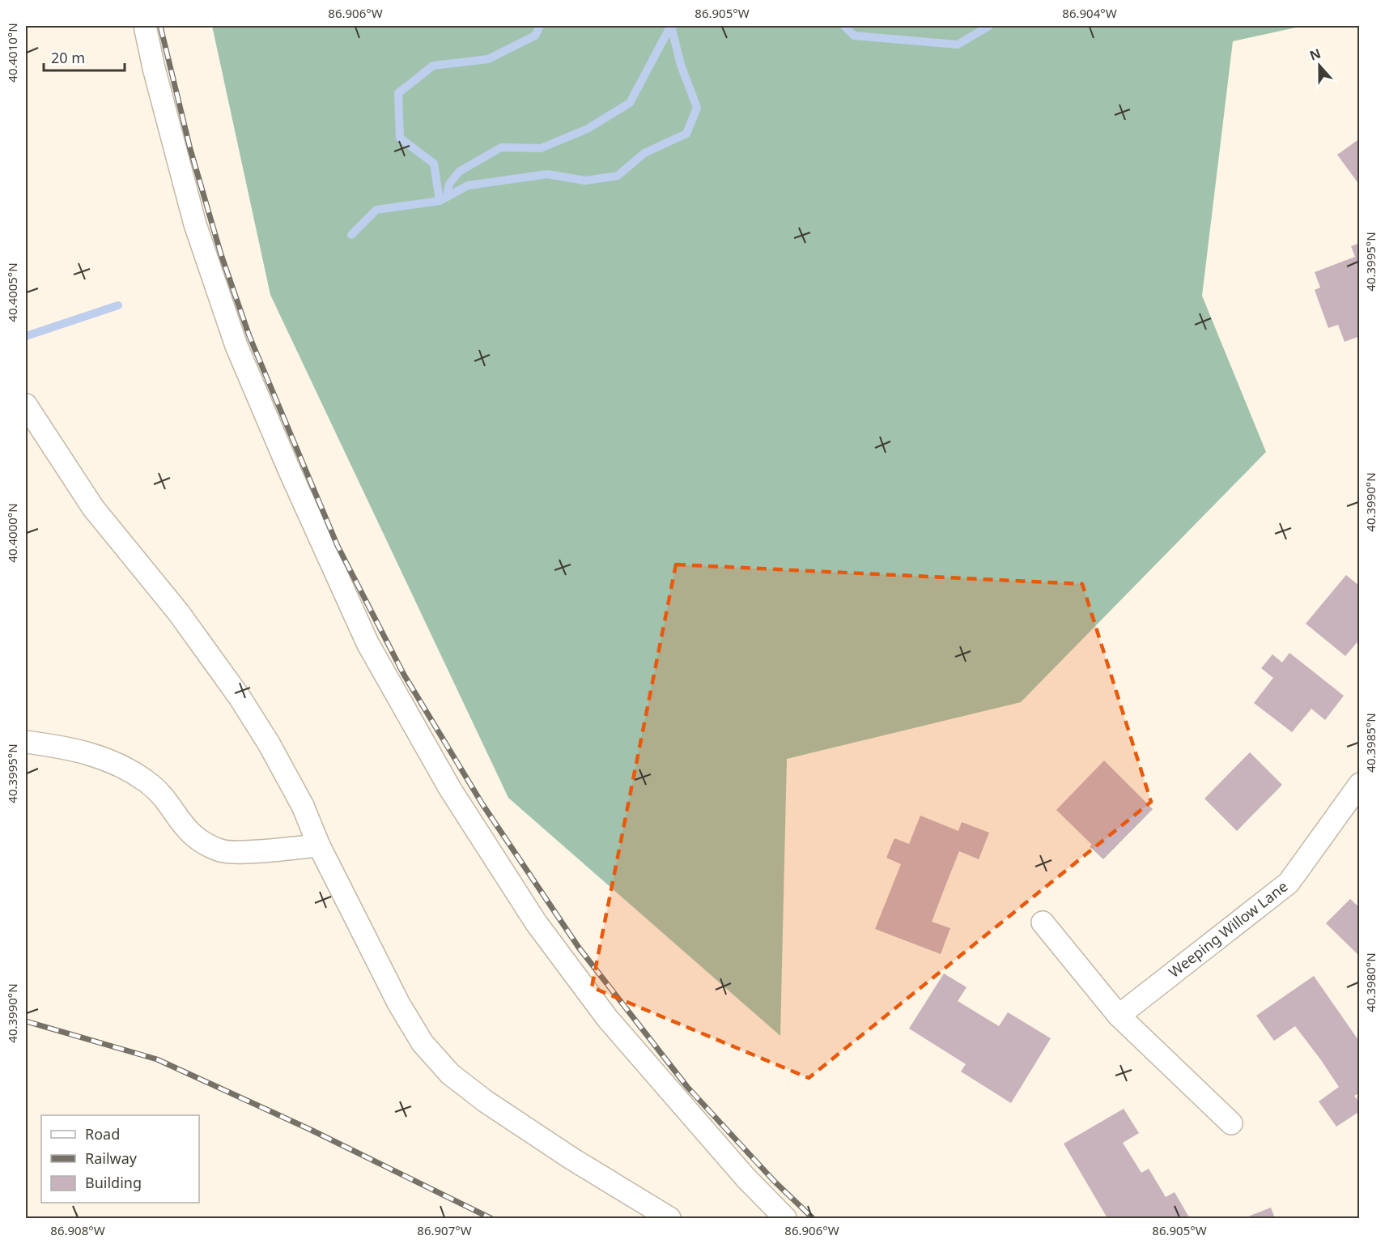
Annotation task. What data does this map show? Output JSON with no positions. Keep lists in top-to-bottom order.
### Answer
{
  "streets": {
    "street": ["Weeping Willow Lane"]
  },
  "legend": ["Road", "Railway", "Building"],
  "scale_bar": "20 m",
  "north": "top",
  "coordinates": [
    "86.906°W",
    "86.905°W",
    "86.904°W",
    "40.4010°N",
    "40.3995°N",
    "40.4005°N",
    "40.3990°N",
    "40.4000°N",
    "40.3985°N",
    "40.3980°N",
    "86.908°W",
    "86.907°W"
  ]
}
